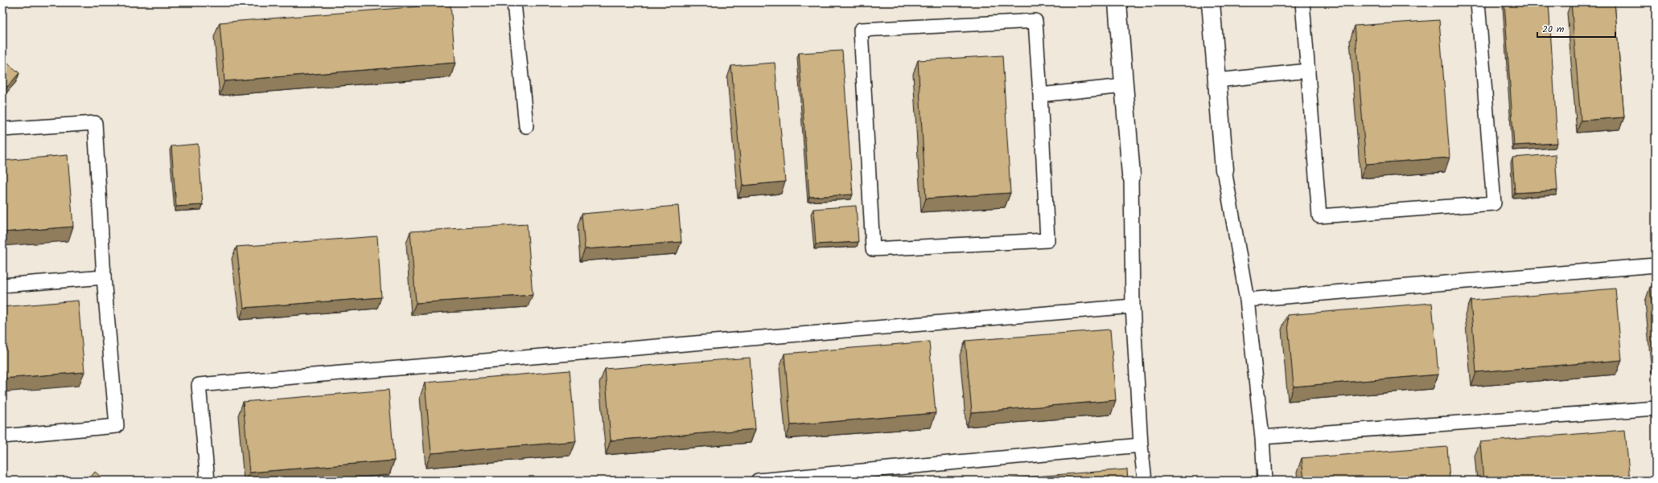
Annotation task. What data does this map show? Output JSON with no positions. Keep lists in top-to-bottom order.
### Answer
{
  "scale_bar": "20 m"
}
